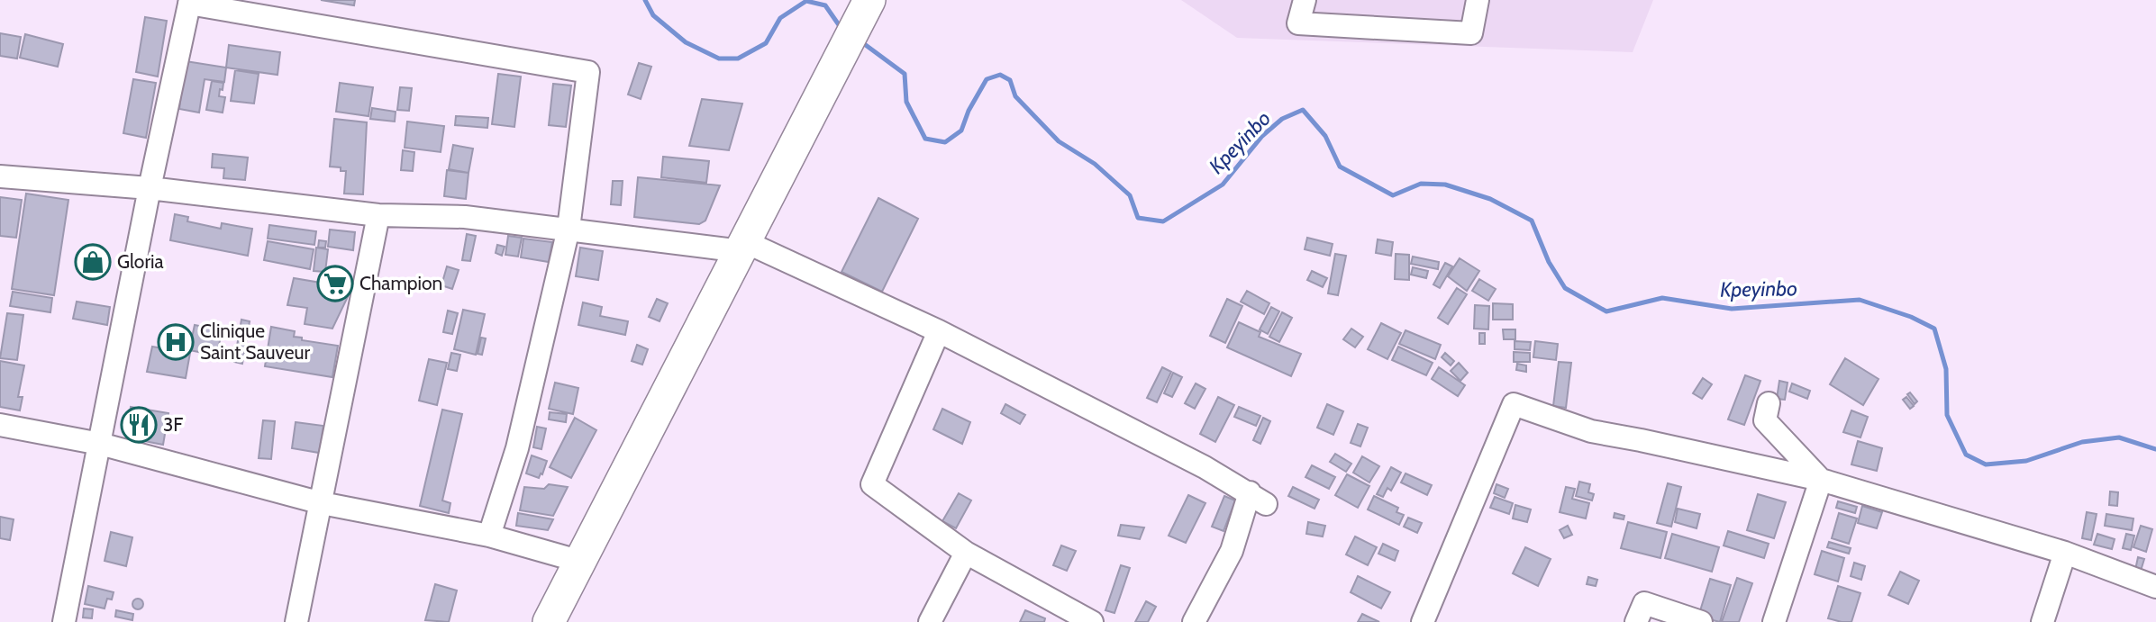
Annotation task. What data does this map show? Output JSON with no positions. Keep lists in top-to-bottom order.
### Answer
{
  "water": ["Kpeyinbo"],
  "places": {
    "shop": ["Gloria"],
    "supermarket": ["Champion"],
    "hospital": ["Clinique Saint Sauveur"],
    "restaurant": ["3F"]
  }
}
